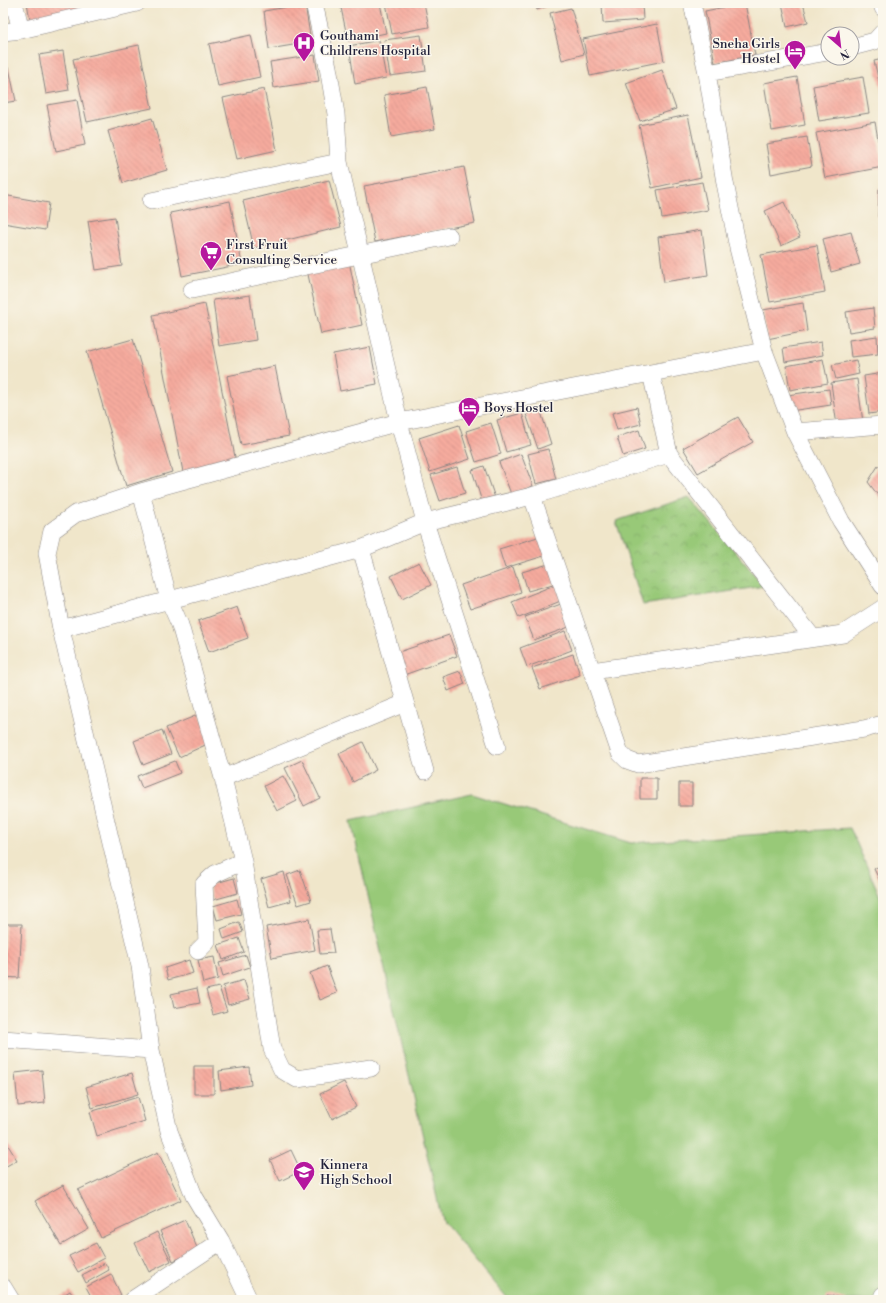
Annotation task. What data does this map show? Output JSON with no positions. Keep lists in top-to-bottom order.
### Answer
{
  "places": {
    "hospital": ["Gouthami Childrens Hospital"],
    "hotel": ["Sneha Girls Hostel", "Boys Hostel"],
    "supermarket": ["First Fruit Consulting Service"],
    "school or university": ["Kinnera High School"]
  },
  "north": "bottom right"
}
